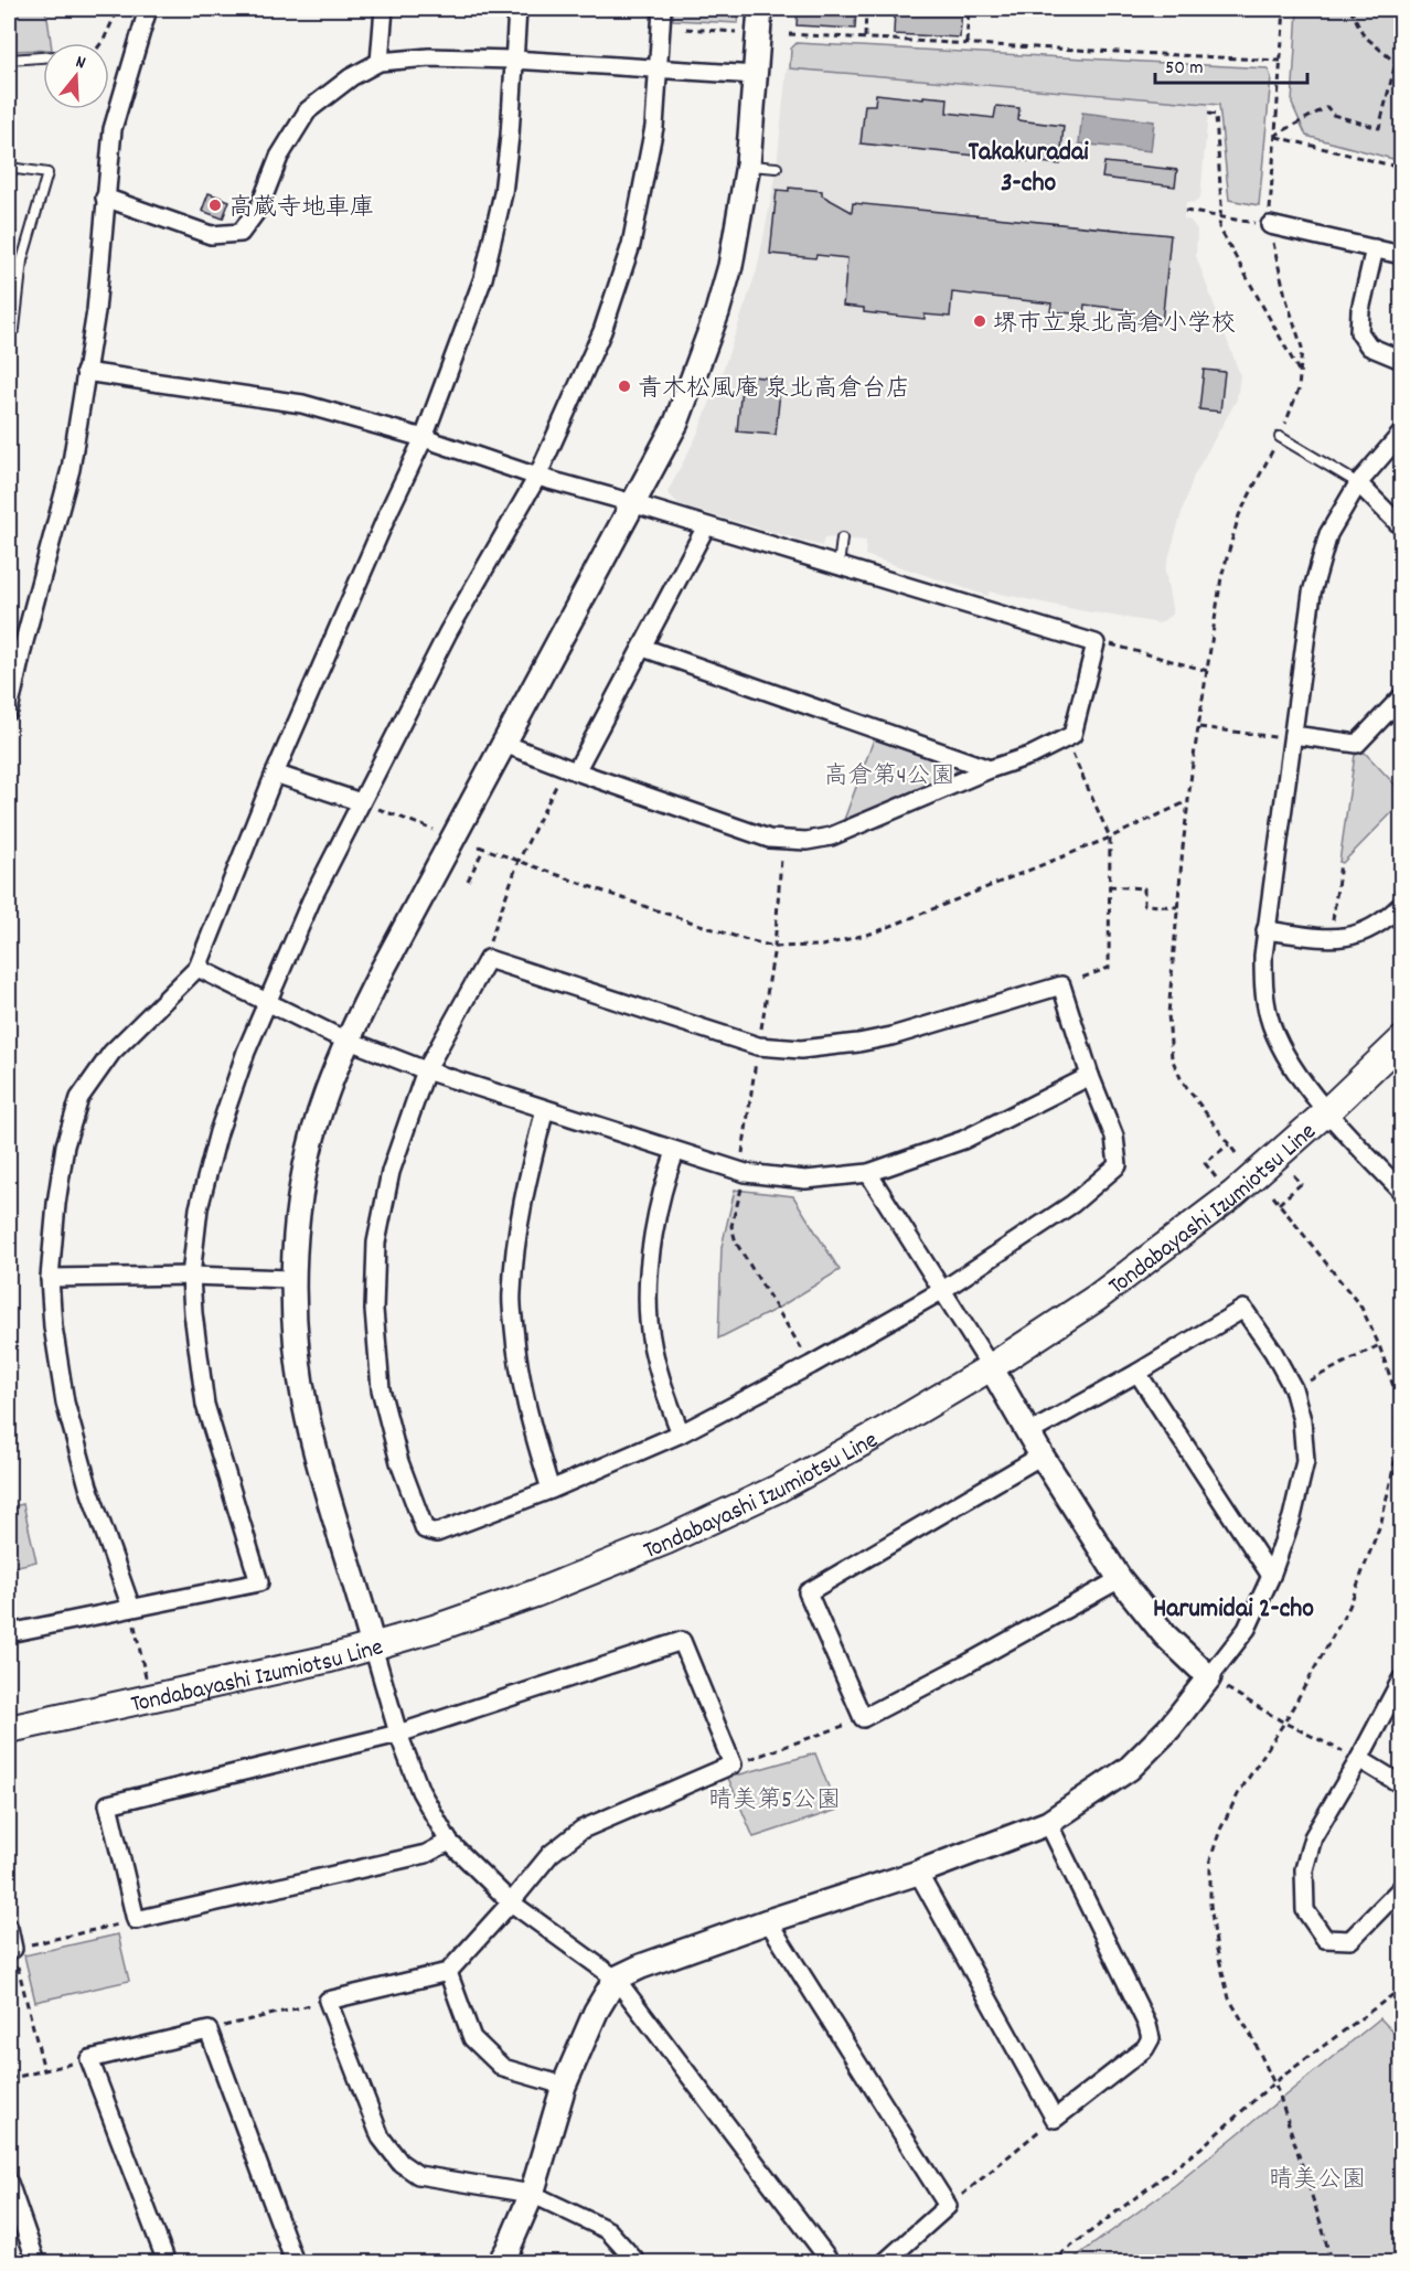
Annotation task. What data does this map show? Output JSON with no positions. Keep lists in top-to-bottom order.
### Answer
{
  "streets": {
    "main road": ["Tondabayashi Izumiotsu Line"]
  },
  "districts": ["Takakuradai 3-cho", "Harumidai 2-cho"],
  "parks": ["高倉第4公園", "晴美第5公園", "晴美公園"],
  "places": ["高蔵寺地車庫", "堺市立泉北高倉小学校", "青木松風庵 泉北高倉台店"],
  "scale_bar": "50 m",
  "north": "top"
}
